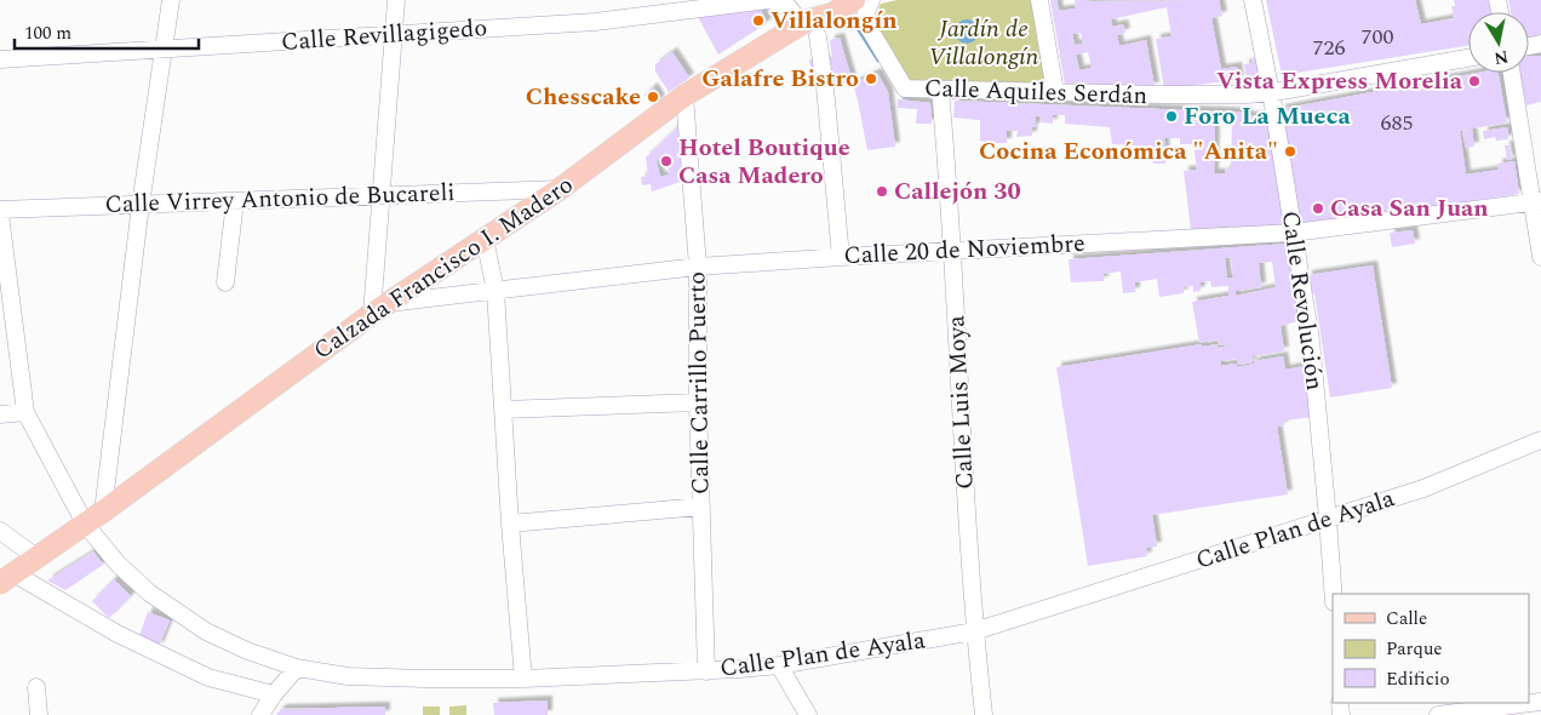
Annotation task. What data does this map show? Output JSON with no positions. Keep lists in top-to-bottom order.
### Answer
{
  "streets": {
    "main road": ["Calzada Francisco I. Madero"],
    "street": [
      "Calle Revillagigedo",
      "Calle Aquiles Serdán",
      "Calle Virrey Antonio de Bucareli",
      "Calle 20 de Noviembre",
      "Calle Revolución",
      "Calle Carrillo Puerto",
      "Calle Luis Moya",
      "Calle Plan de Ayala"
    ]
  },
  "crossings": [
    ["Calle Revillagigedo", "Calzada Francisco I. Madero"],
    ["Calle Aquiles Serdán", "Calle Revolución"],
    ["Calle Aquiles Serdán", "Calle Luis Moya"],
    ["Calle Virrey Antonio de Bucareli", "Calzada Francisco I. Madero"],
    ["Calle 20 de Noviembre", "Calzada Francisco I. Madero"],
    ["Calle 20 de Noviembre", "Calle Revolución"],
    ["Calle 20 de Noviembre", "Calle Carrillo Puerto"],
    ["Calle 20 de Noviembre", "Calle Luis Moya"],
    ["Calzada Francisco I. Madero", "Calle Carrillo Puerto"],
    ["Calzada Francisco I. Madero", "Calle Plan de Ayala"],
    ["Calle Revolución", "Calle Plan de Ayala"],
    ["Calle Carrillo Puerto", "Calle Plan de Ayala"],
    ["Calle Luis Moya", "Calle Plan de Ayala"]
  ],
  "parks": ["Jardín de Villalongín"],
  "places": [
    "Villalongín",
    "Galafre Bistro",
    "Vista Express Morelia",
    "Chesscake",
    "Foro La Mueca",
    "Cocina Económica \"Anita\"",
    "Hotel Boutique Casa Madero",
    "Callejón 30",
    "Casa San Juan"
  ],
  "house_numbers": ["700", "726", "685"],
  "legend": ["Calle", "Parque", "Edificio"],
  "scale_bar": "100 m",
  "north": "bottom"
}
